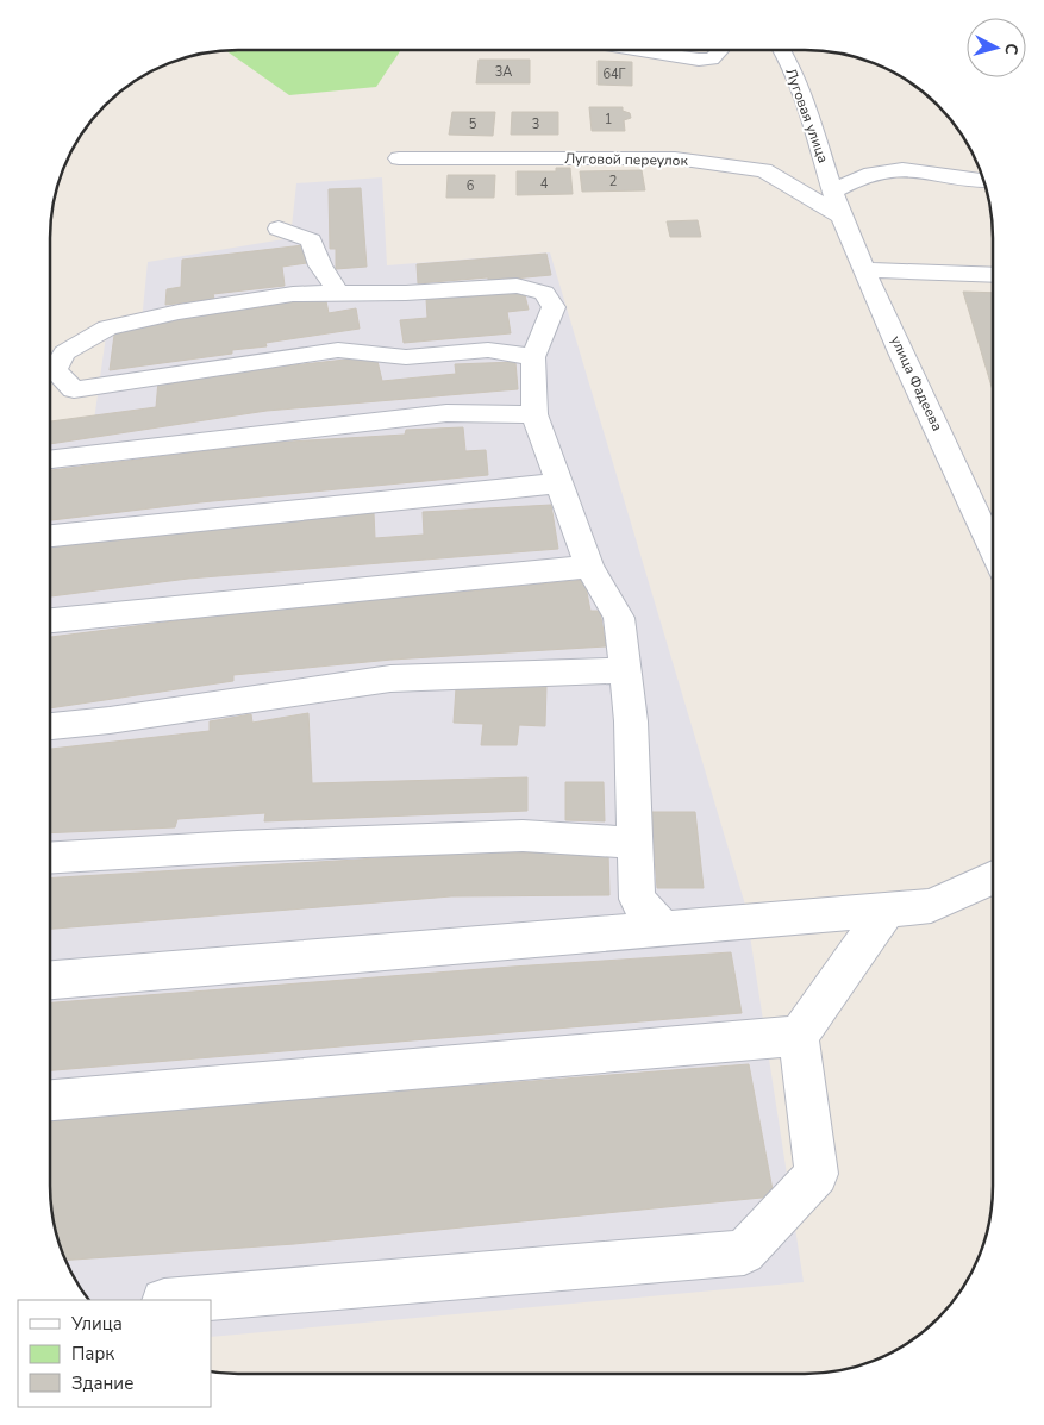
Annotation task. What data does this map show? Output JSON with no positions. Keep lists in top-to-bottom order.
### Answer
{
  "streets": {
    "street": ["Луговая улица", "Луговой переулок", "улица Фадеева"]
  },
  "crossings": [
    ["Луговая улица", "улица Фадеева"],
    ["Луговой переулок", "улица Фадеева"]
  ],
  "house_numbers": [
    "3А",
    "64Г",
    "1",
    "5",
    "3",
    "2",
    "4",
    "6"
  ],
  "legend": ["Улица", "Парк", "Здание"],
  "north": "right"
}
